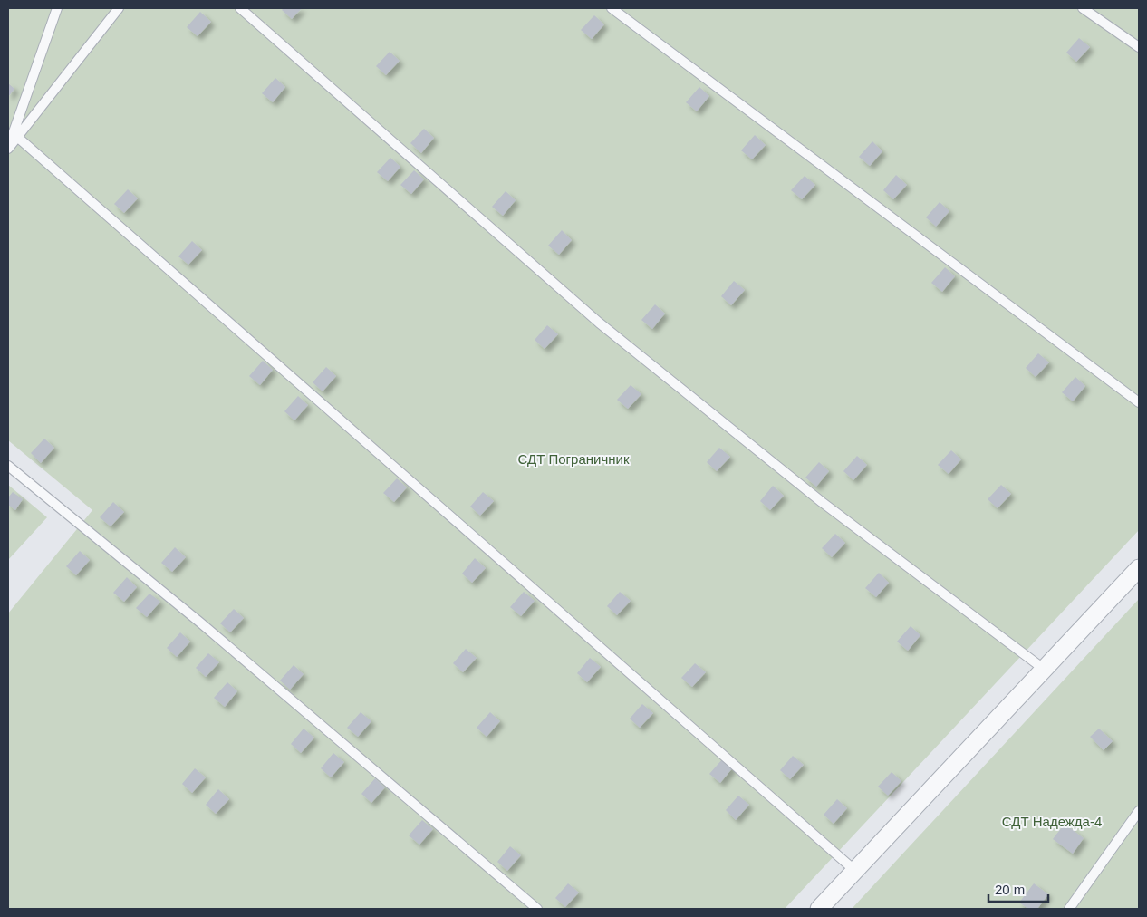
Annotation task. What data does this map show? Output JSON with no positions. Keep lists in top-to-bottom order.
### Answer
{
  "parks": ["СДТ Пограничник", "СДТ Надежда-4"],
  "scale_bar": "20 m"
}
